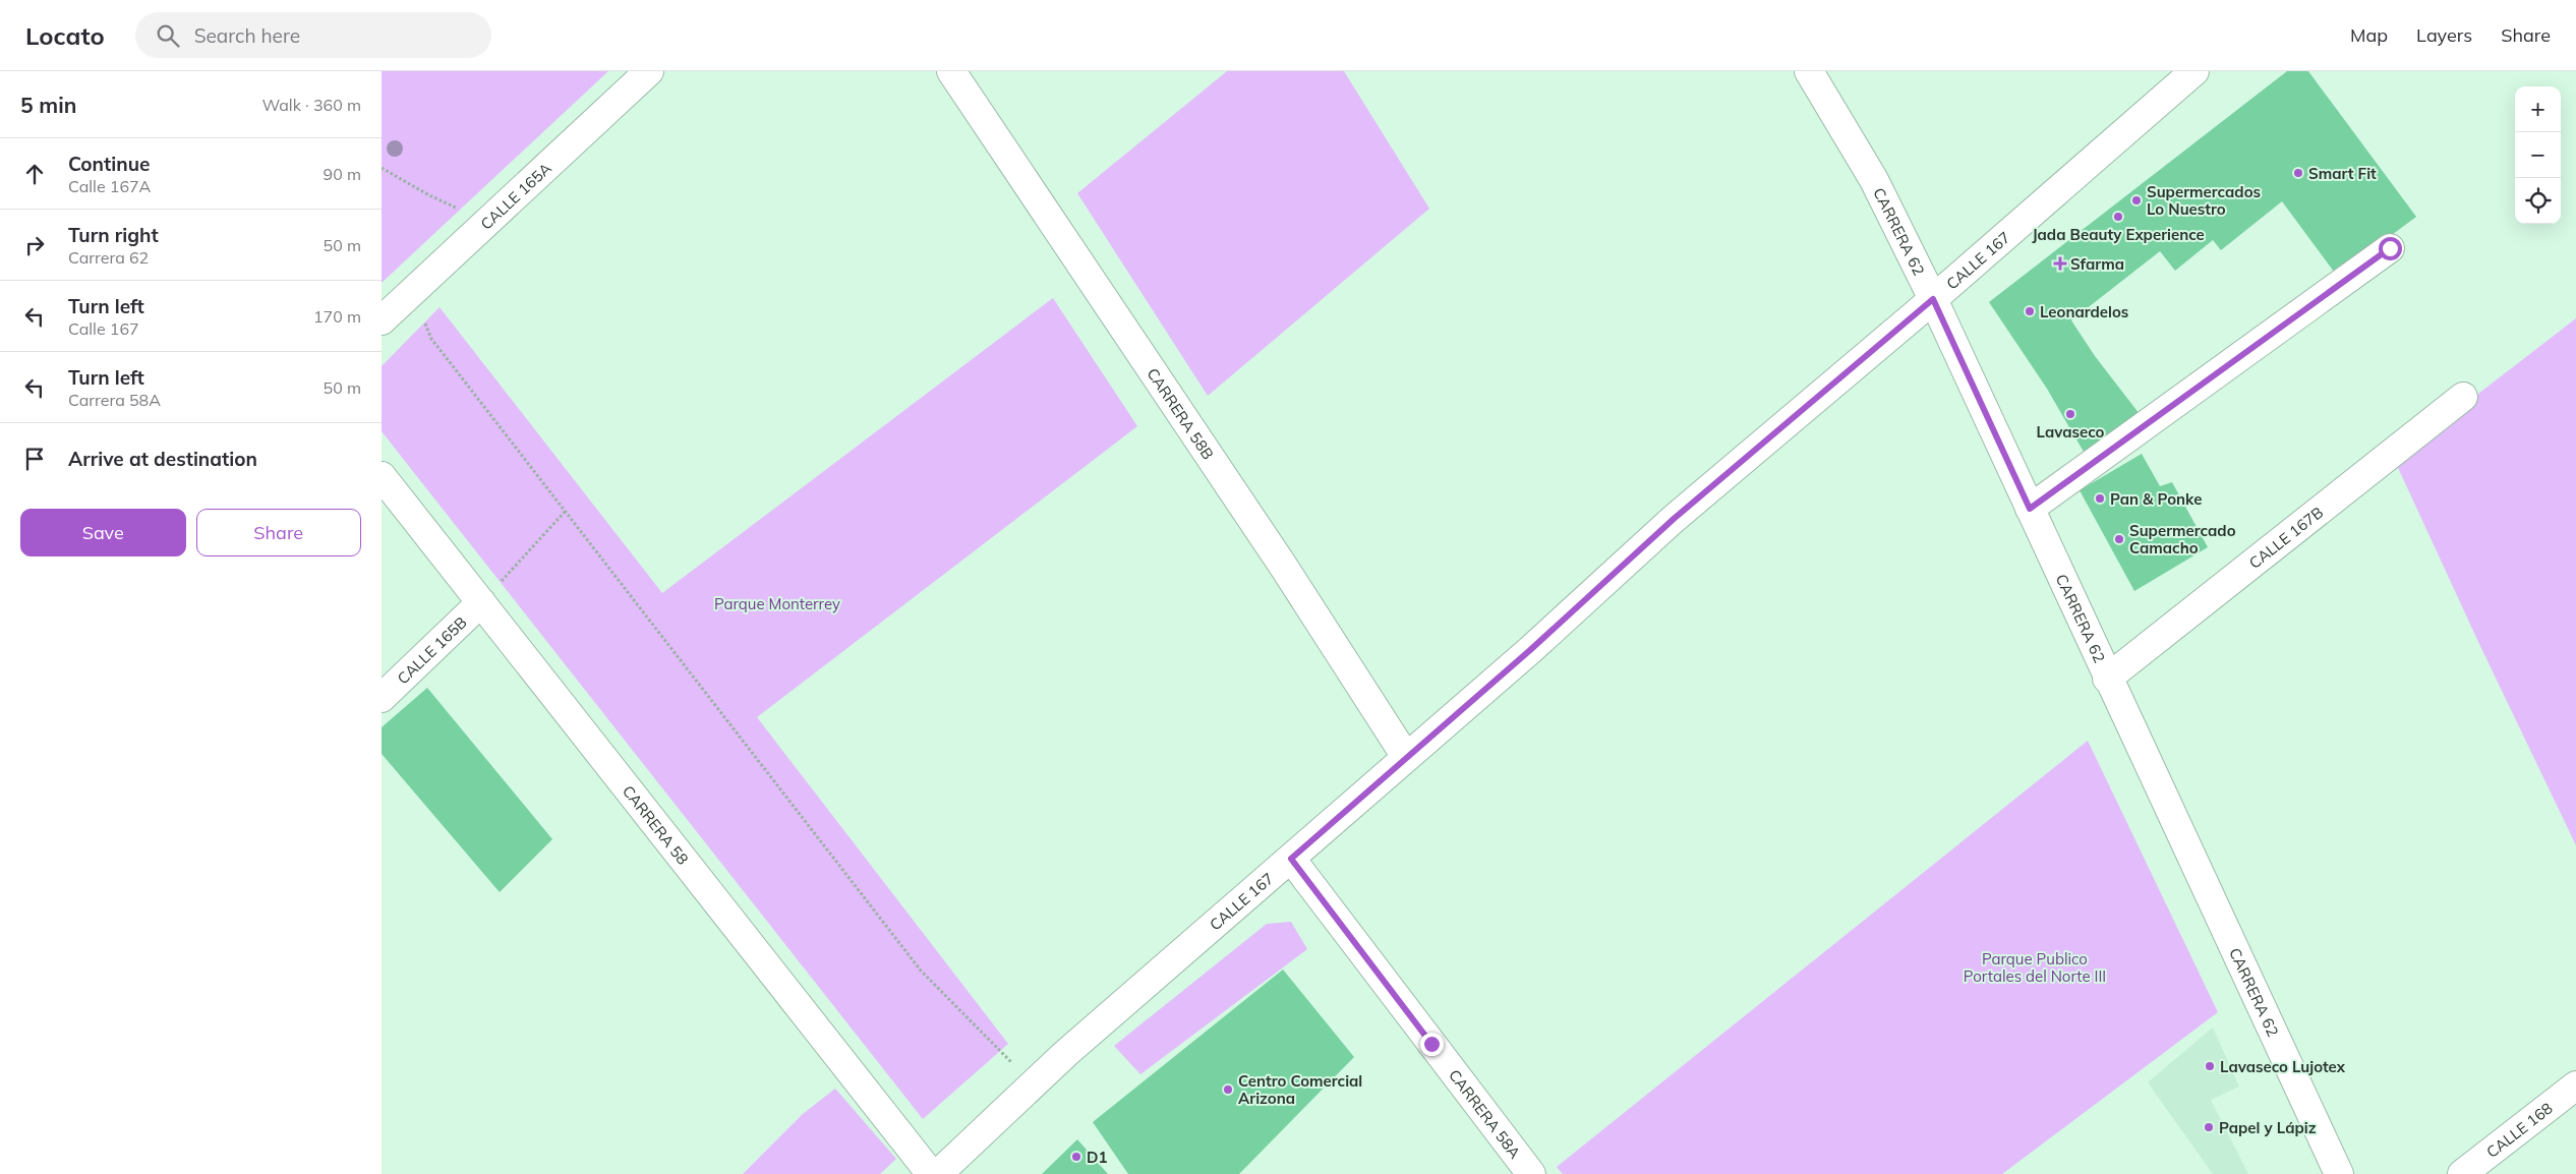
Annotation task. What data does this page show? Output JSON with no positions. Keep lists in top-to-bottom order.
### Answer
{
  "streets": {
    "street": [
      "CALLE 165A",
      "CARRERA 62",
      "CALLE 167",
      "CARRERA 58B",
      "CALLE 167B",
      "CALLE 165B",
      "CARRERA 58",
      "CARRERA 58A",
      "CALLE 168"
    ]
  },
  "crossings": [
    ["CARRERA 62", "CALLE 167"],
    ["CARRERA 62", "CALLE 167B"],
    ["CALLE 167", "CARRERA 58B"],
    ["CALLE 167", "CARRERA 58A"],
    ["CALLE 165B", "CARRERA 58"]
  ],
  "parks": ["Parque Monterrey", "Parque Publico Portales del Norte III"],
  "places": {
    "other": [
      "Smart Fit",
      "Supermercados Lo Nuestro",
      "Jada Beauty Experience",
      "Leonardelos",
      "Lavaseco",
      "Pan & Ponke",
      "Supermercado Camacho",
      "Lavaseco Lujotex",
      "Centro Comercial Arizona",
      "Papel y Lápiz",
      "D1"
    ],
    "health": ["Sfarma"]
  },
  "page": {
    "header": "Locato",
    "search": "Search here",
    "nav": ["Map", "Layers", "Share"],
    "heading": ["5 min", "Walk · 360 m"],
    "map_buttons": ["+", "−"],
    "list": [
      ["Continue", "Calle 167A", "90 m"],
      ["Turn right", "Carrera 62", "50 m"],
      ["Turn left", "Calle 167", "170 m"],
      ["Turn left", "Carrera 58A", "50 m"],
      "Arrive at destination"
    ],
    "buttons": ["Save", "Share"]
  }
}
